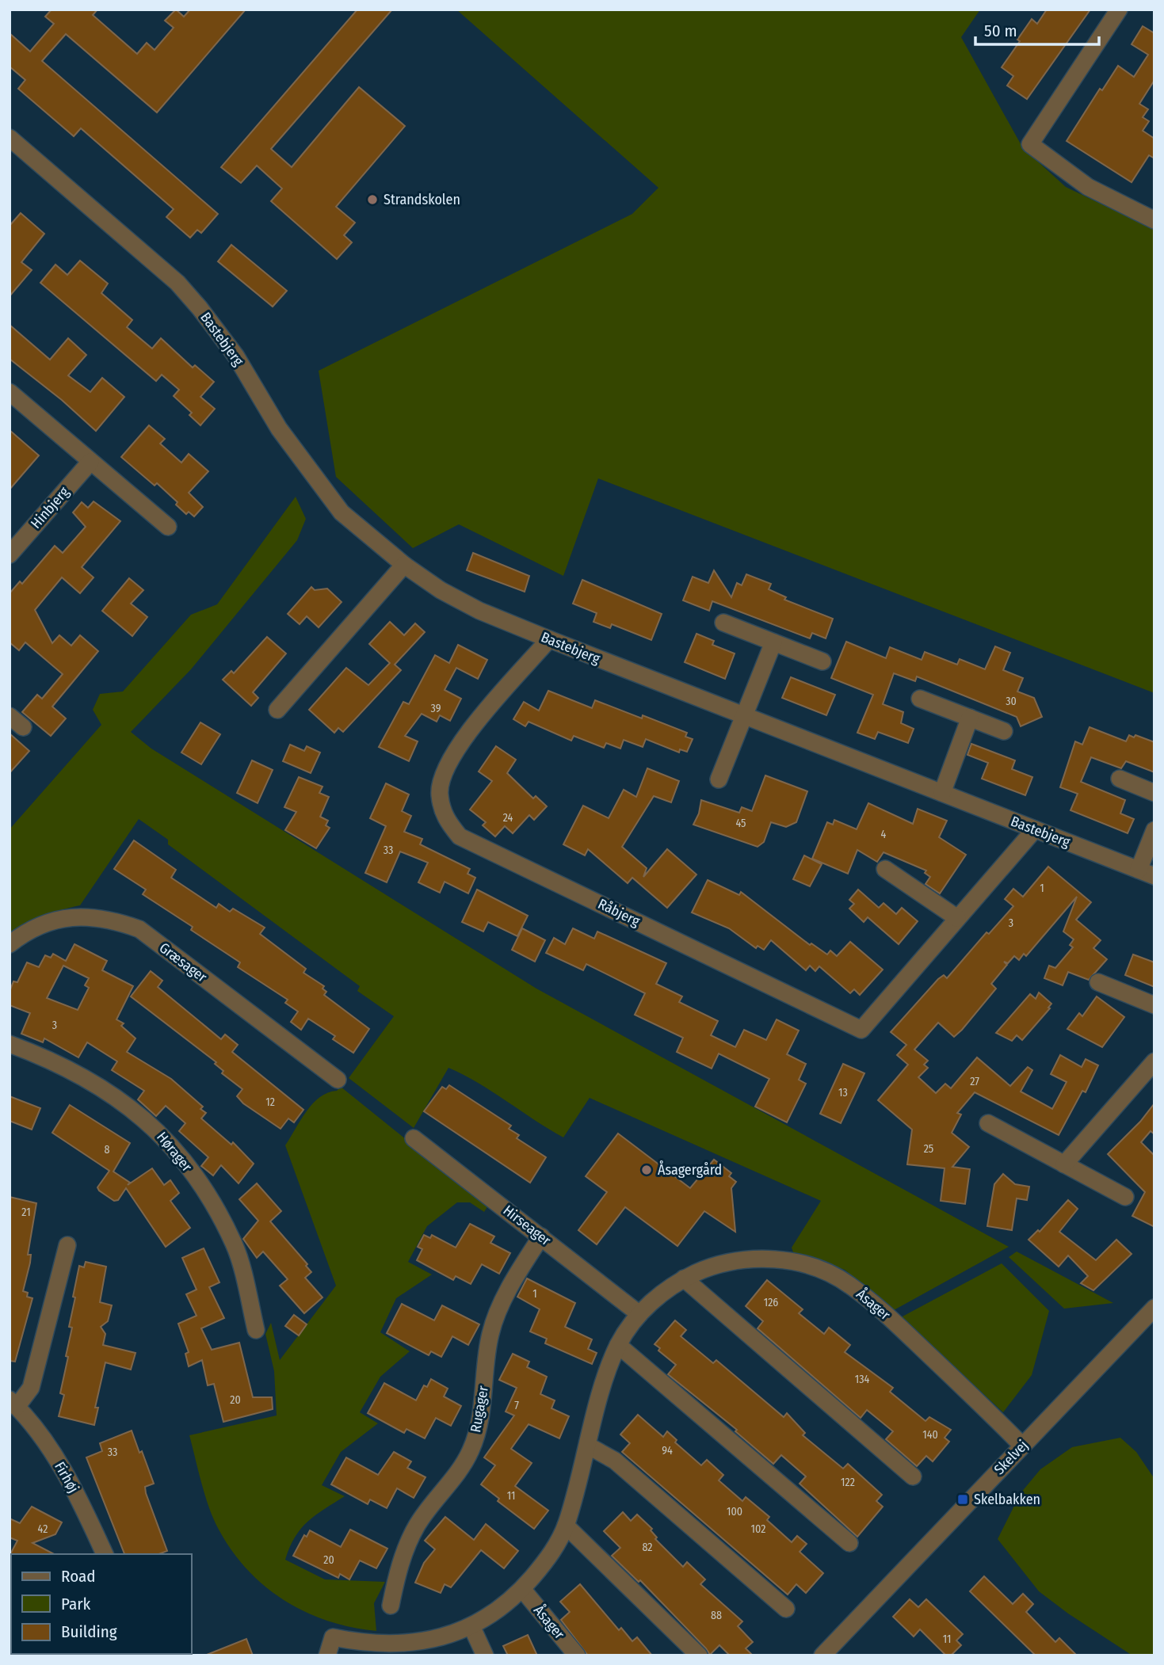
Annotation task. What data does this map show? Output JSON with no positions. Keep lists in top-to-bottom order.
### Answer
{
  "streets": {
    "street": [
      "Bastebjerg",
      "Hinbjerg",
      "Råbjerg",
      "Græsager",
      "Hørager",
      "Hirseager",
      "Åsager",
      "Rugager",
      "Skelvej",
      "Firhøj"
    ]
  },
  "crossings": [
    ["Bastebjerg", "Råbjerg"],
    ["Hirseager", "Åsager"],
    ["Hirseager", "Rugager"],
    ["Åsager", "Skelvej"]
  ],
  "places": {
    "other": ["Strandskolen", "Åsagergård"],
    "transit": ["Skelbakken"]
  },
  "house_numbers": [
    "30",
    "39",
    "24",
    "45",
    "4",
    "33",
    "1",
    "3",
    "3",
    "27",
    "13",
    "12",
    "25",
    "8",
    "21",
    "1",
    "126",
    "134",
    "20",
    "7",
    "140",
    "94",
    "33",
    "122",
    "11",
    "100",
    "42",
    "102",
    "82",
    "20",
    "88",
    "11"
  ],
  "legend": ["Road", "Park", "Building"],
  "scale_bar": "50 m"
}
